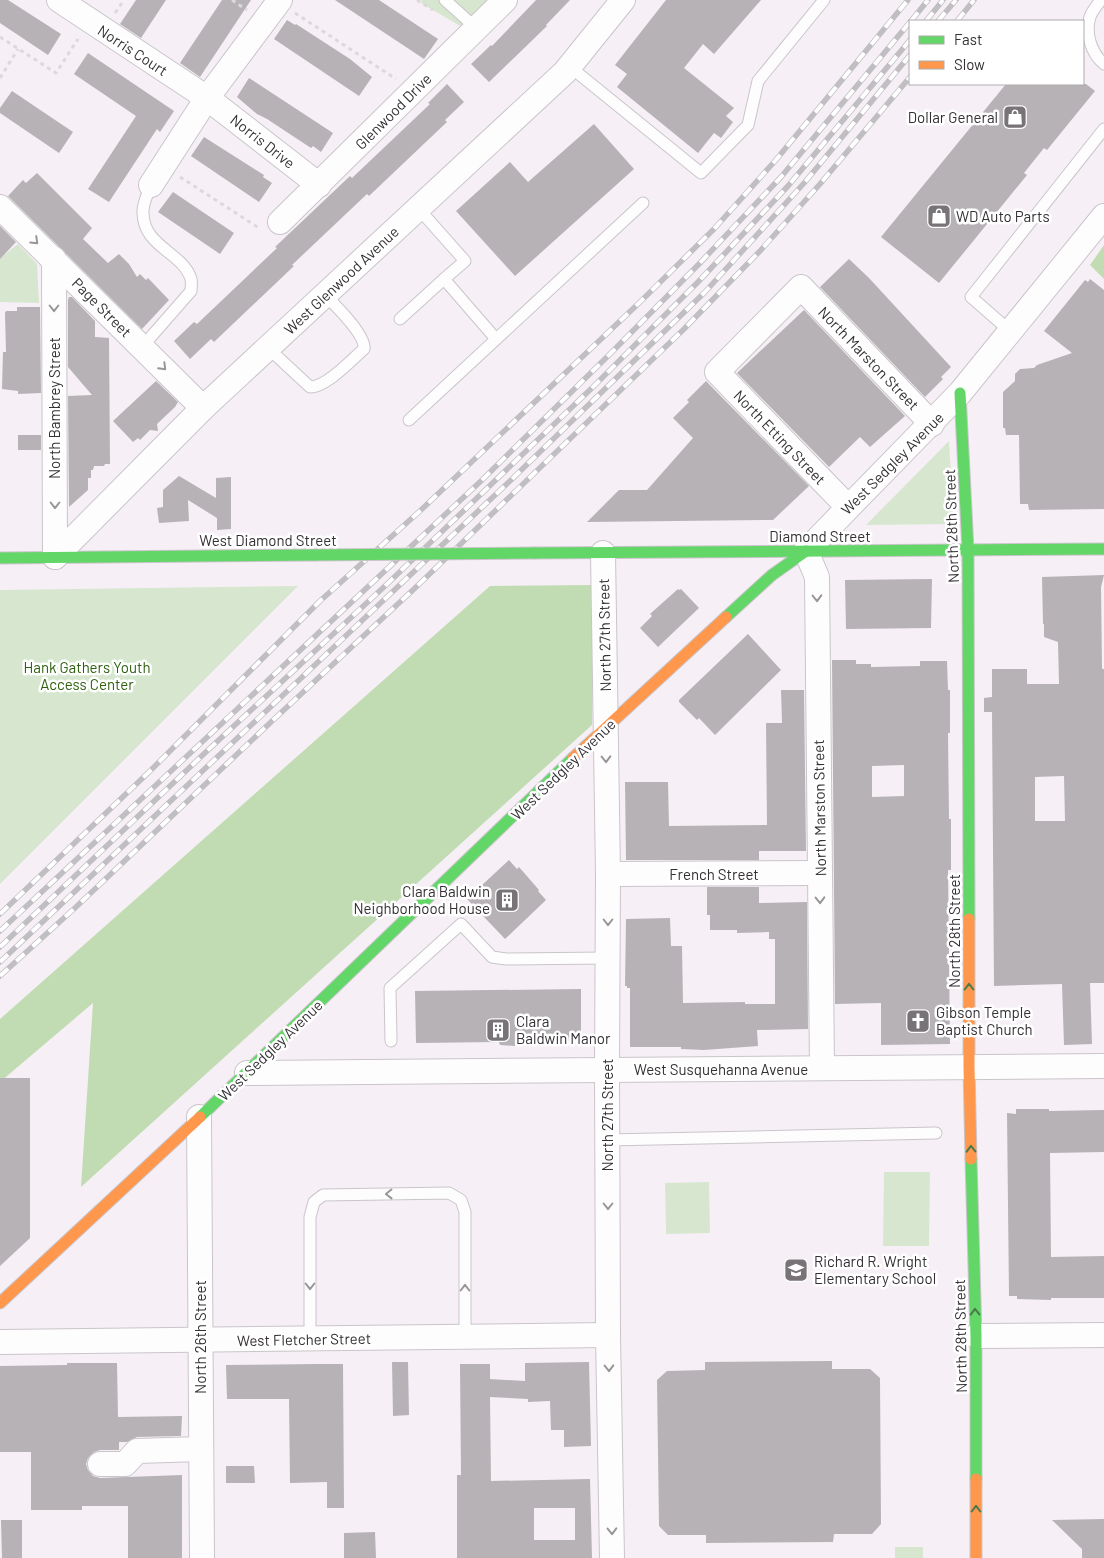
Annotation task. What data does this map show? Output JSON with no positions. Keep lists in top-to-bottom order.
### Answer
{
  "streets": {
    "street": [
      "Norris Court",
      "Glenwood Drive",
      "Norris Drive",
      "West Glenwood Avenue",
      "Page Street",
      "North Marston Street",
      "North Bambrey Street",
      "North Etting Street",
      "West Sedgley Avenue",
      "North 28th Street",
      "Diamond Street",
      "West Diamond Street",
      "North 27th Street",
      "French Street",
      "West Susquehanna Avenue",
      "North 26th Street",
      "West Fletcher Street"
    ]
  },
  "crossings": [
    ["Norris Court", "Norris Drive"],
    ["Glenwood Drive", "Norris Drive"],
    ["West Glenwood Avenue", "Page Street"],
    ["West Glenwood Avenue", "North Bambrey Street"],
    ["West Glenwood Avenue", "West Diamond Street"],
    ["Page Street", "North Bambrey Street"],
    ["North Marston Street", "North Etting Street"],
    ["North Marston Street", "West Sedgley Avenue"],
    ["North Marston Street", "Diamond Street"],
    ["North Marston Street", "French Street"],
    ["North Marston Street", "West Susquehanna Avenue"],
    ["North Bambrey Street", "West Diamond Street"],
    ["North Etting Street", "West Sedgley Avenue"],
    ["West Sedgley Avenue", "North 28th Street"],
    ["West Sedgley Avenue", "Diamond Street"],
    ["West Sedgley Avenue", "North 27th Street"],
    ["West Sedgley Avenue", "West Susquehanna Avenue"],
    ["West Sedgley Avenue", "North 26th Street"],
    ["North 28th Street", "Diamond Street"],
    ["North 28th Street", "West Susquehanna Avenue"],
    ["Diamond Street", "West Diamond Street"],
    ["Diamond Street", "North 27th Street"],
    ["North 27th Street", "French Street"],
    ["North 27th Street", "West Susquehanna Avenue"],
    ["North 27th Street", "West Fletcher Street"],
    ["North 26th Street", "West Fletcher Street"]
  ],
  "one_way": [
    "Page Street",
    "North Marston Street",
    "North Bambrey Street",
    "North 28th Street",
    "North 27th Street"
  ],
  "parks": ["Hank Gathers Youth Access Center"],
  "places": {
    "shop": ["Dollar General", "WD Auto Parts"],
    "building": ["Clara Baldwin Neighborhood House", "Clara Baldwin Manor"],
    "church": ["Gibson Temple Baptist Church"],
    "school or university": ["Richard R. Wright Elementary School"]
  },
  "legend": ["Fast", "Slow"]
}
